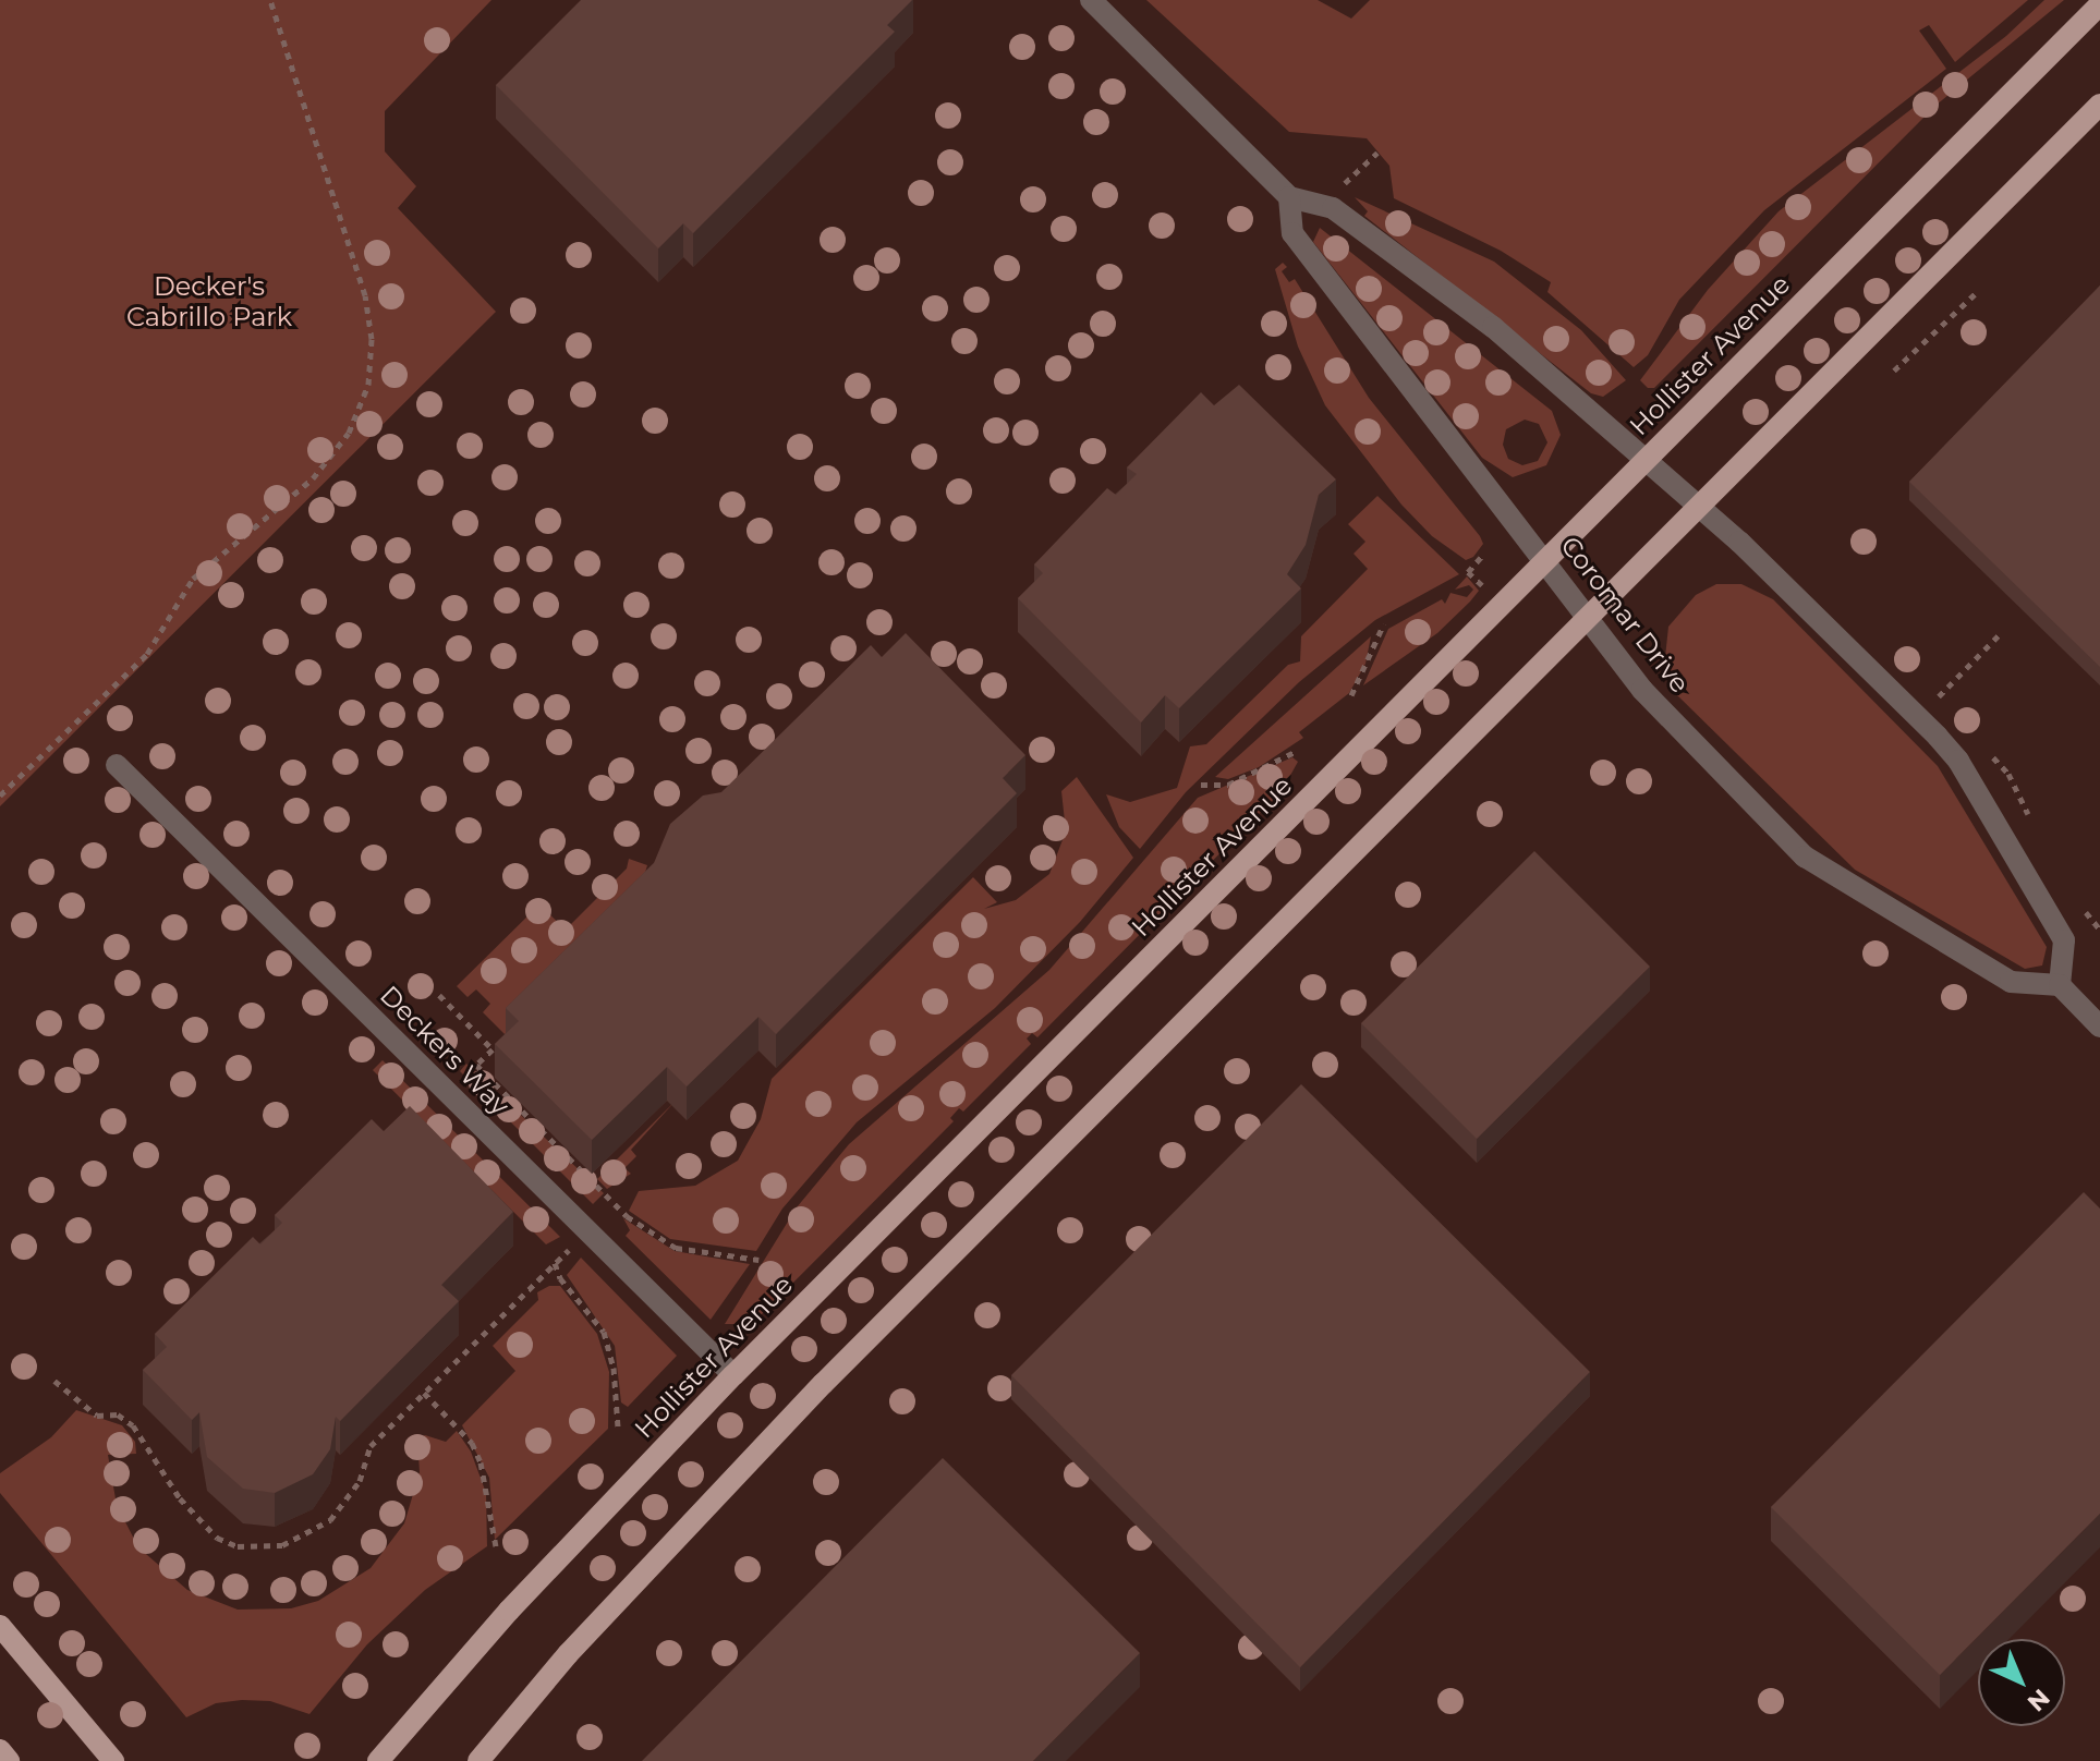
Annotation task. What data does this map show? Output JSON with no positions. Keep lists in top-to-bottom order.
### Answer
{
  "streets": {
    "main road": ["Hollister Avenue"],
    "street": ["Coromar Drive", "Deckers Way"]
  },
  "crossings": [
    ["Hollister Avenue", "Coromar Drive"],
    ["Hollister Avenue", "Deckers Way"]
  ],
  "parks": ["Decker's Cabrillo Park"],
  "north": "bottom right"
}
